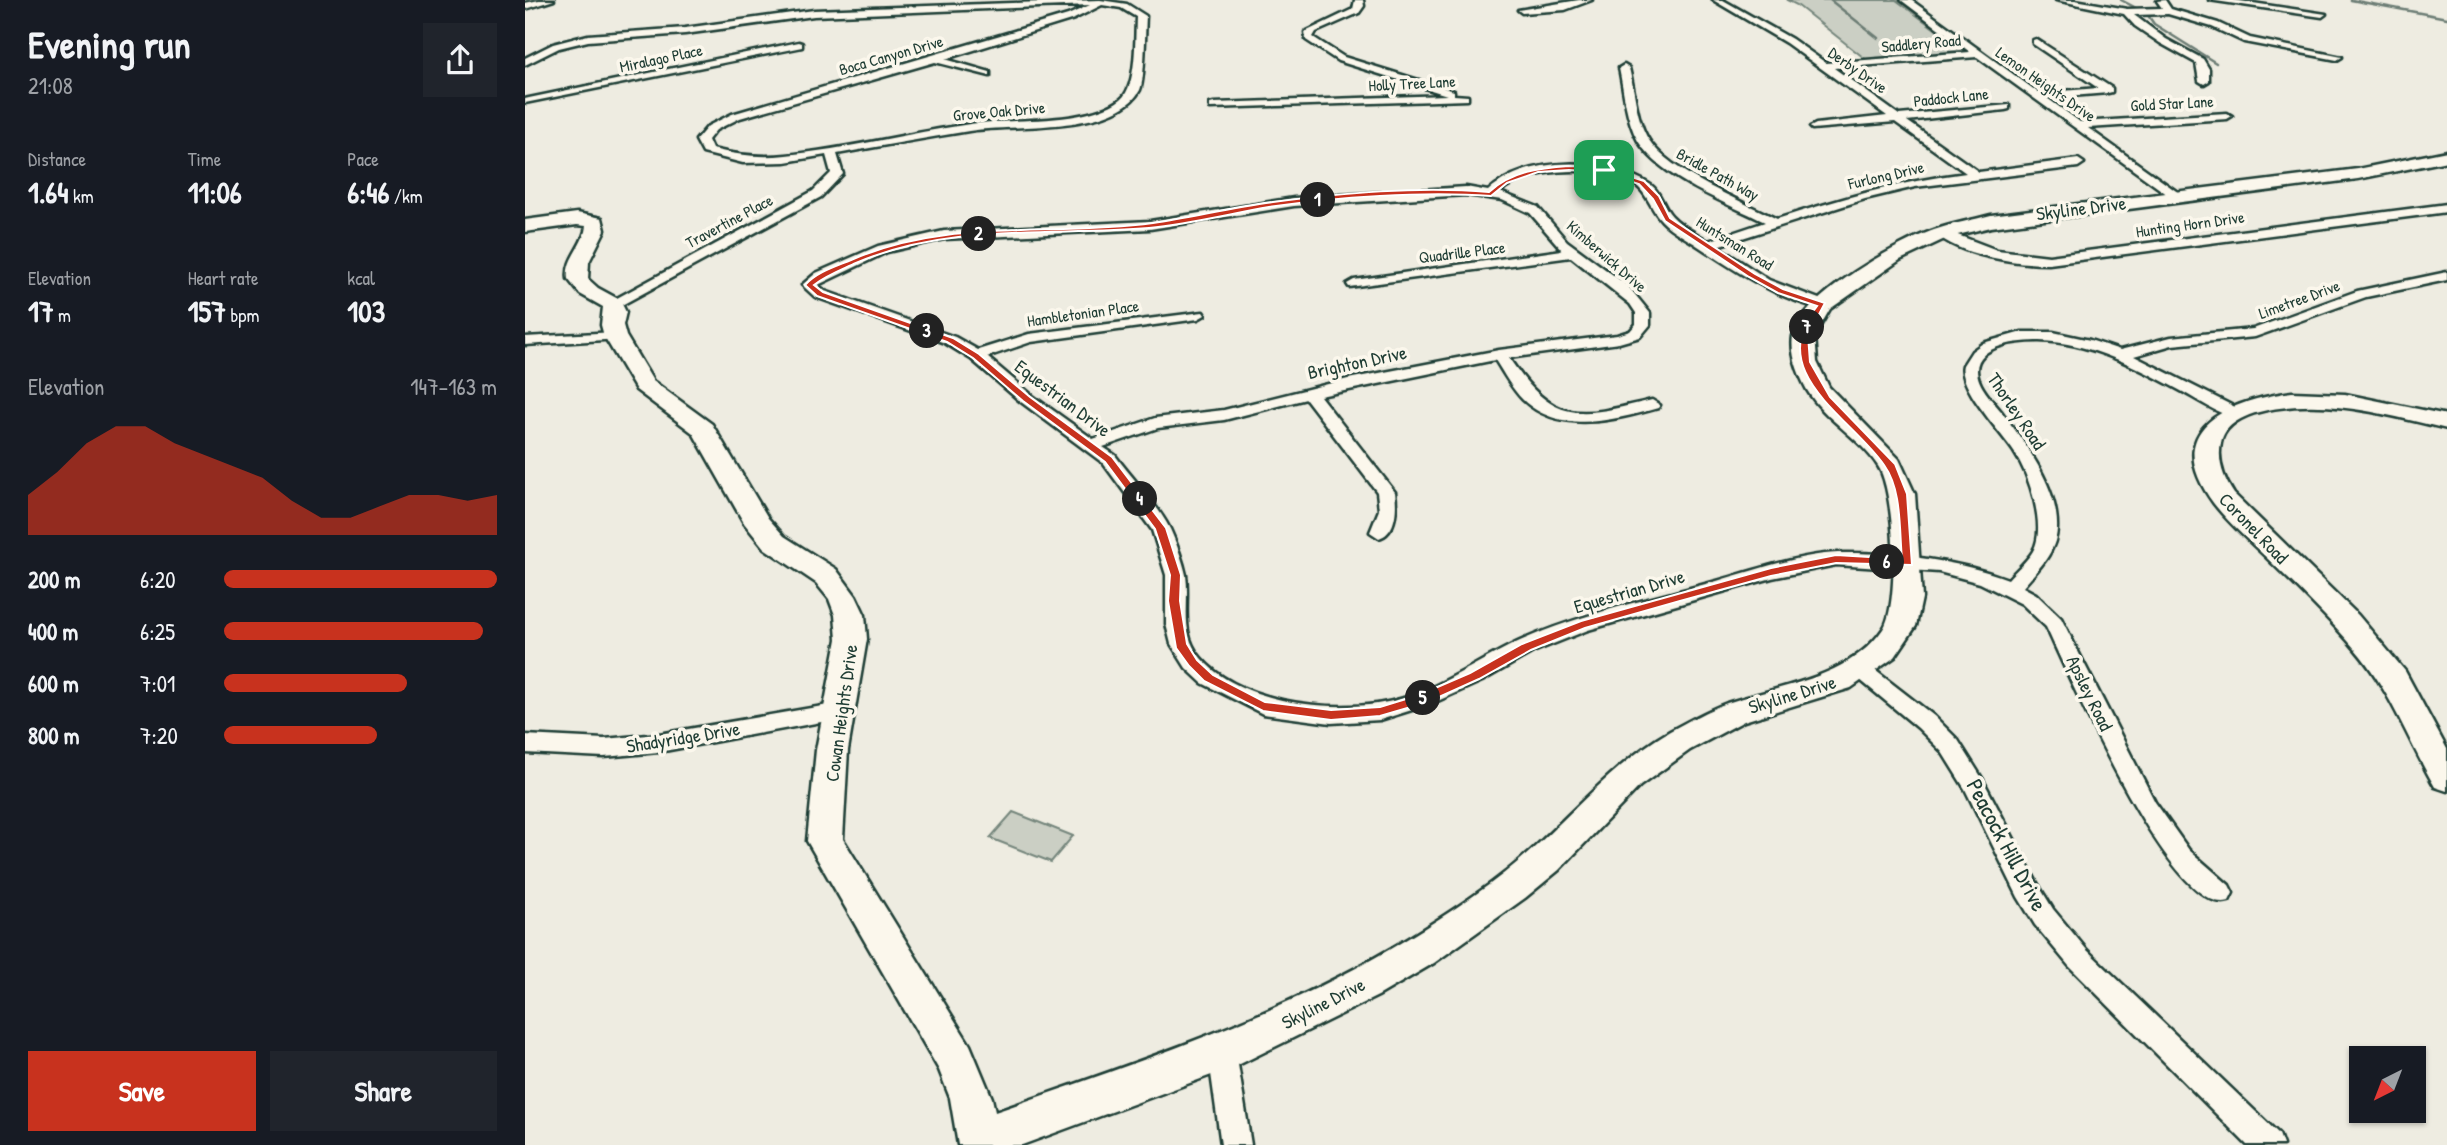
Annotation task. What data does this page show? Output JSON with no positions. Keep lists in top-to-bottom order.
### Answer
{
  "streets": {
    "street": [
      "Saddlery Road",
      "Boca Canyon Drive",
      "Miralago Place",
      "Derby Drive",
      "Holly Tree Lane",
      "Lemon Heights Drive",
      "Paddock Lane",
      "Gold Star Lane",
      "Grove Oak Drive",
      "Bridle Path Way",
      "Furlong Drive",
      "Skyline Drive",
      "Travertine Place",
      "Hunting Horn Drive",
      "Huntsman Road",
      "Quadrille Place",
      "Kimberwick Drive",
      "Limetree Drive",
      "Hambletonian Place",
      "Brighton Drive",
      "Equestrian Drive",
      "Thorley Road",
      "Coronel Road",
      "Apsley Road",
      "Cowan Heights Drive",
      "Shadyridge Drive",
      "Peacock Hill Drive"
    ]
  },
  "crossings": [
    ["Saddlery Road", "Derby Drive"],
    ["Saddlery Road", "Lemon Heights Drive"],
    ["Boca Canyon Drive", "Grove Oak Drive"],
    ["Derby Drive", "Paddock Lane"],
    ["Derby Drive", "Furlong Drive"],
    ["Lemon Heights Drive", "Gold Star Lane"],
    ["Lemon Heights Drive", "Skyline Drive"],
    ["Grove Oak Drive", "Travertine Place"],
    ["Bridle Path Way", "Furlong Drive"],
    ["Furlong Drive", "Huntsman Road"],
    ["Skyline Drive", "Hunting Horn Drive"],
    ["Skyline Drive", "Huntsman Road"],
    ["Skyline Drive", "Equestrian Drive"],
    ["Skyline Drive", "Apsley Road"],
    ["Skyline Drive", "Cowan Heights Drive"],
    ["Skyline Drive", "Peacock Hill Drive"],
    ["Travertine Place", "Cowan Heights Drive"],
    ["Huntsman Road", "Kimberwick Drive"],
    ["Huntsman Road", "Equestrian Drive"],
    ["Quadrille Place", "Kimberwick Drive"],
    ["Kimberwick Drive", "Brighton Drive"],
    ["Kimberwick Drive", "Equestrian Drive"],
    ["Limetree Drive", "Thorley Road"],
    ["Hambletonian Place", "Equestrian Drive"],
    ["Brighton Drive", "Equestrian Drive"],
    ["Equestrian Drive", "Apsley Road"],
    ["Thorley Road", "Coronel Road"],
    ["Thorley Road", "Apsley Road"],
    ["Cowan Heights Drive", "Shadyridge Drive"]
  ],
  "north": "bottom left",
  "page": {
    "heading": ["Evening run", "21:08"],
    "stats": [
      ["Distance", "1.64 km"],
      ["Time", "11:06"],
      ["Pace", "6:46 /km"],
      ["Elevation", "17 m"],
      ["Heart rate", "157 bpm"],
      ["kcal", "103"]
    ],
    "pins": [
      "1",
      "2",
      "7",
      "3",
      "4",
      "6",
      "5"
    ],
    "chart": ["Elevation", "147–163 m"],
    "list": [
      {
        "name": "200 m",
        "note": "6:20"
      },
      {
        "name": "400 m",
        "note": "6:25"
      },
      {
        "name": "600 m",
        "note": "7:01"
      },
      {
        "name": "800 m",
        "note": "7:20"
      }
    ],
    "buttons": ["Save", "Share"]
  }
}
